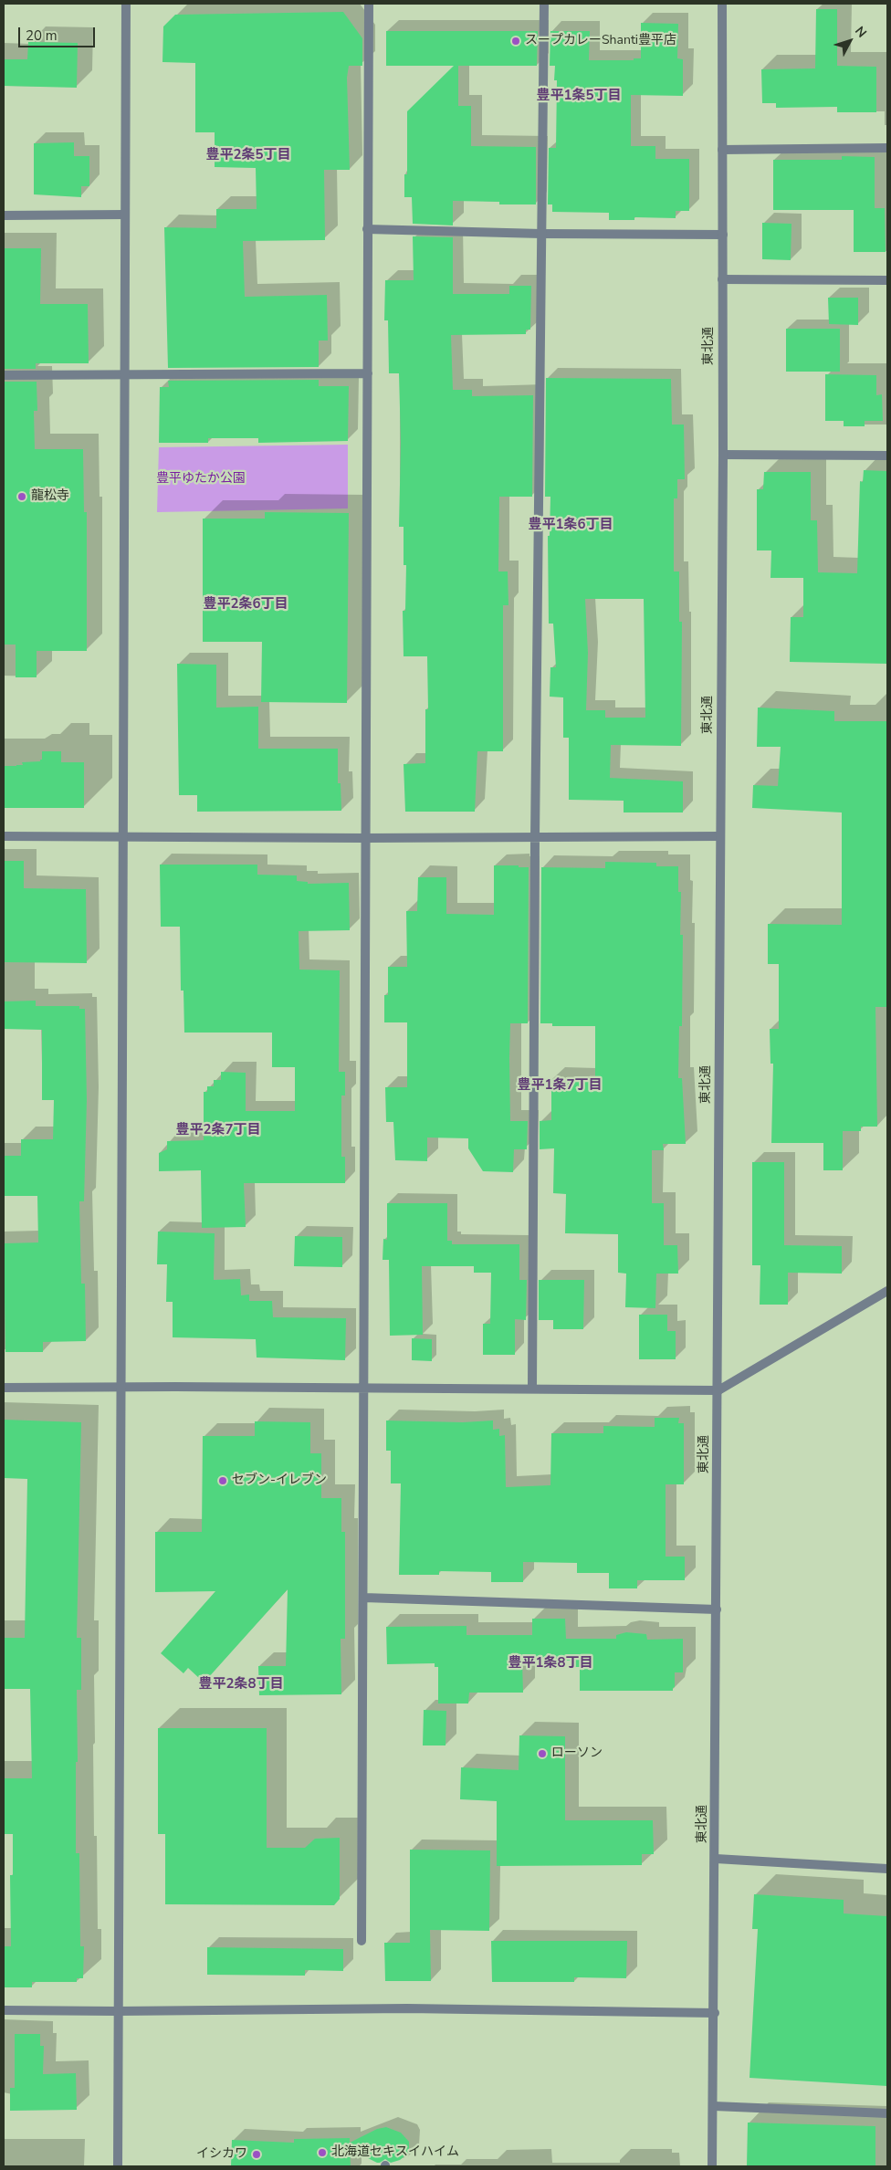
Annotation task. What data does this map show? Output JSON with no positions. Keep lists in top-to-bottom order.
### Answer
{
  "streets": {
    "street": ["東北通"]
  },
  "districts": [
    "豊平1条5丁目",
    "豊平2条5丁目",
    "豊平1条6丁目",
    "豊平2条6丁目",
    "豊平1条7丁目",
    "豊平2条7丁目",
    "豊平1条8丁目",
    "豊平2条8丁目"
  ],
  "parks": ["豊平ゆたか公園"],
  "places": [
    "スープカレーShanti豊平店",
    "龍松寺",
    "セブン-イレブン",
    "ローソン",
    "北海道セキスイハイム",
    "イシカワ"
  ],
  "scale_bar": "20 m",
  "north": "top right"
}
